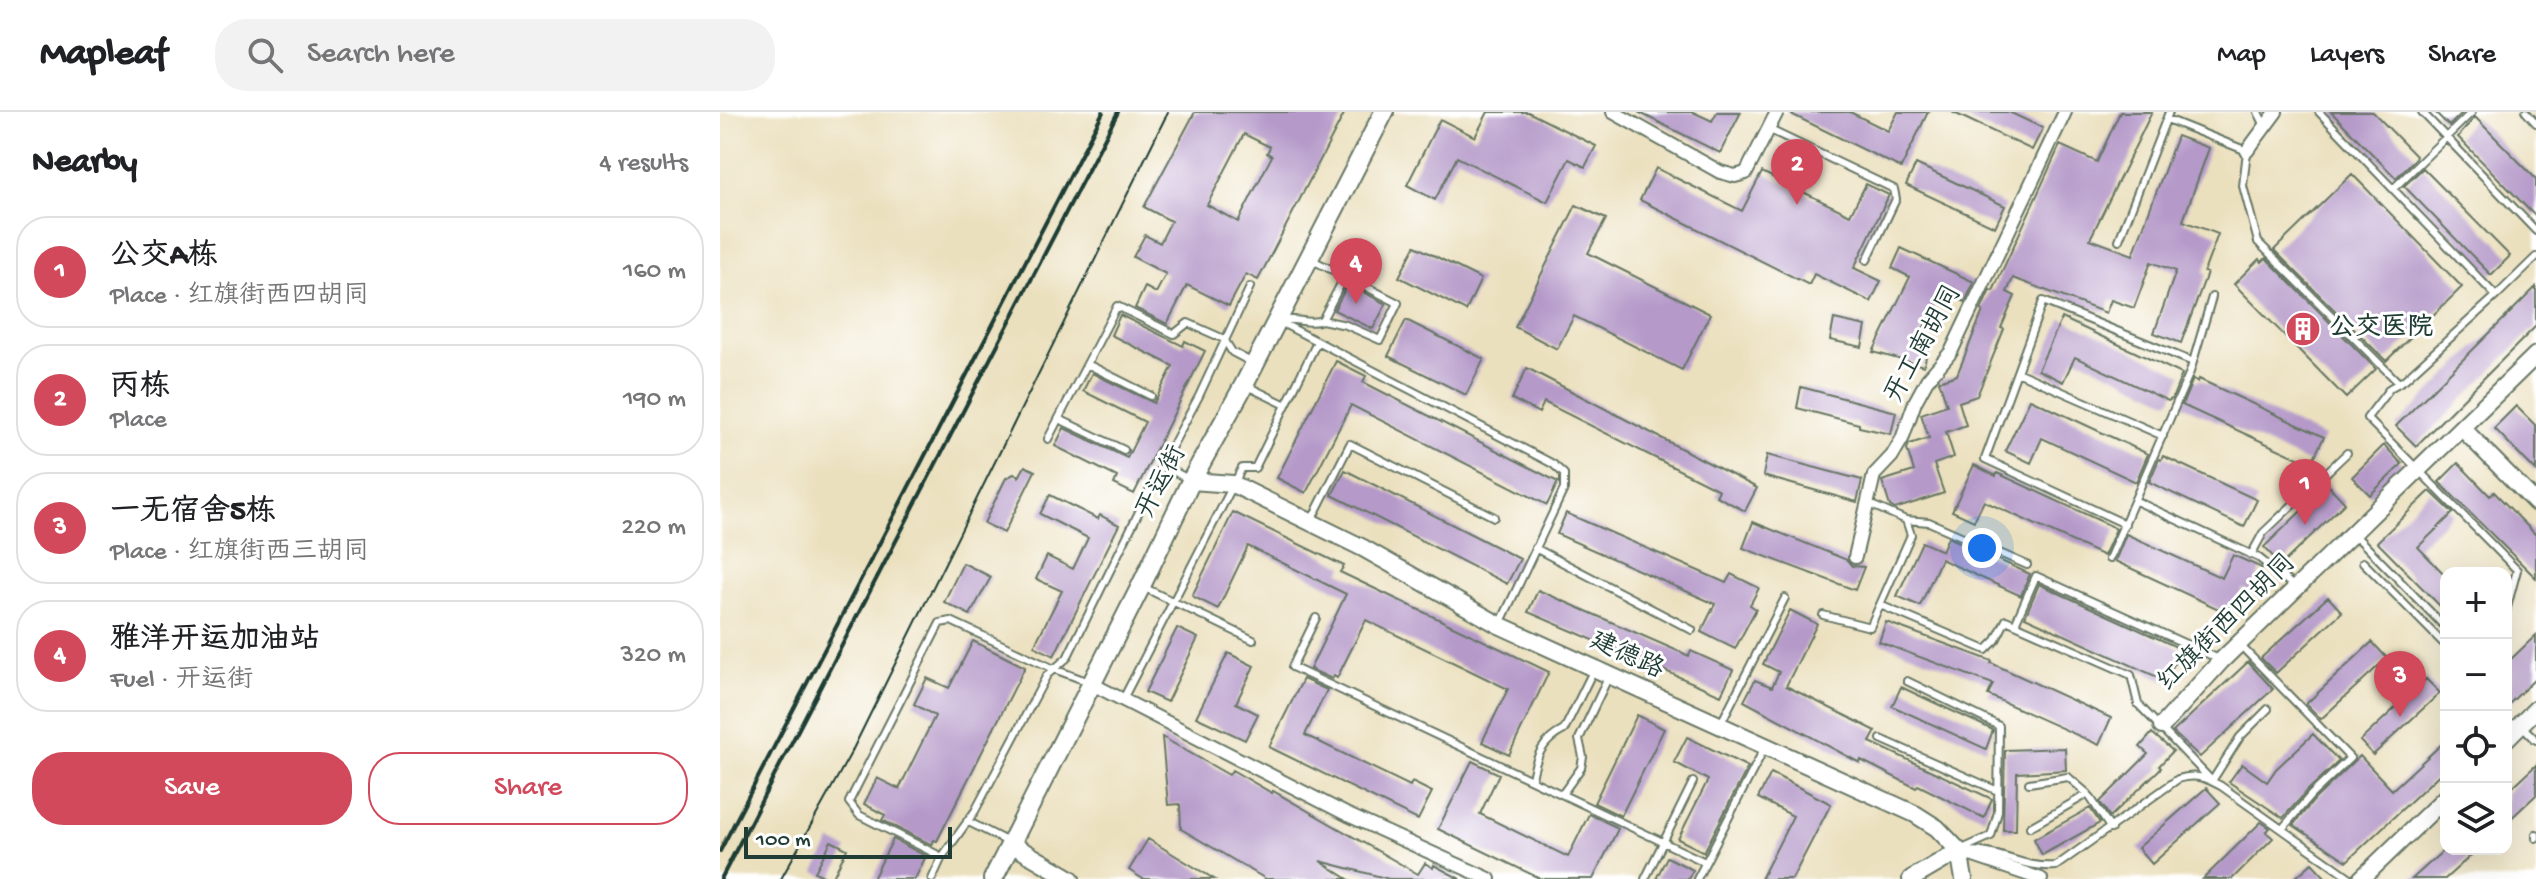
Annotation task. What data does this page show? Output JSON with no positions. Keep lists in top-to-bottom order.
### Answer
{
  "streets": {
    "main road": ["开运街"],
    "street": ["开工南胡同", "红旗街西四胡同", "建德路"]
  },
  "crossings": [
    ["开运街", "建德路"]
  ],
  "places": {
    "building": ["公交医院"]
  },
  "scale_bar": "100 m",
  "page": {
    "header": "Mapleaf",
    "search": "Search here",
    "nav": ["Map", "Layers", "Share"],
    "heading": ["Nearby", "4 results"],
    "pins": [
      "2",
      "4",
      "1",
      "3"
    ],
    "list": [
      {
        "mark": "1",
        "name": "公交A栋",
        "note": "Place · 红旗街西四胡同",
        "value": "160 m"
      },
      {
        "mark": "2",
        "name": "丙栋",
        "note": "Place",
        "value": "190 m"
      },
      {
        "mark": "3",
        "name": "一无宿舍5栋",
        "note": "Place · 红旗街西三胡同",
        "value": "220 m"
      },
      {
        "mark": "4",
        "name": "雅洋开运加油站",
        "note": "Fuel · 开运街",
        "value": "320 m"
      }
    ],
    "map_buttons": ["+", "−"],
    "buttons": ["Save", "Share"],
    "scale": "100 m"
  }
}
